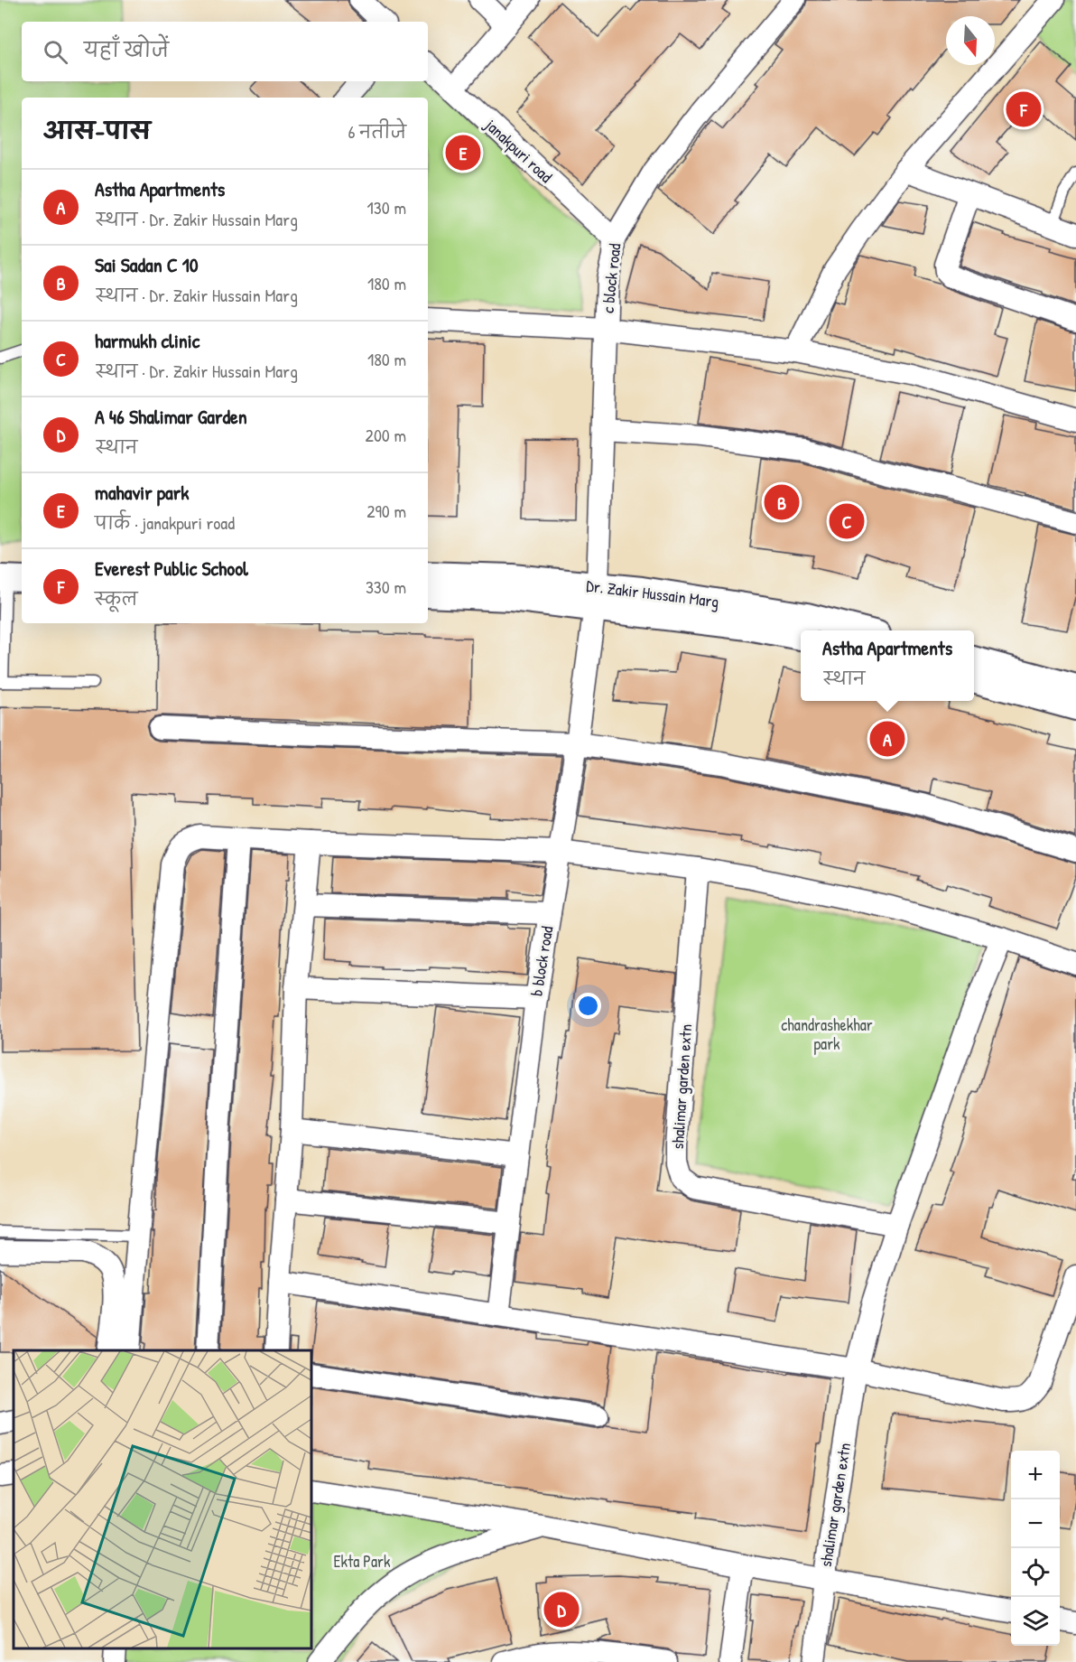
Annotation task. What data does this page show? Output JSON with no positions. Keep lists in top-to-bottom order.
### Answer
{
  "streets": {
    "street": [
      "janakpuri road",
      "c block road",
      "Dr. Zakir Hussain Marg",
      "b block road",
      "shalimar garden extn"
    ]
  },
  "crossings": [
    ["janakpuri road", "c block road"],
    ["c block road", "Dr. Zakir Hussain Marg"],
    ["c block road", "b block road"],
    ["Dr. Zakir Hussain Marg", "b block road"]
  ],
  "parks": ["chandrashekhar park", "Ekta Park"],
  "north": "bottom",
  "page": {
    "search": "यहाँ खोजें",
    "pins": [
      "F",
      "E",
      "B",
      "C",
      "A",
      "D"
    ],
    "heading": ["आस-पास", "6 नतीजे"],
    "list": [
      {
        "mark": "A",
        "name": "Astha Apartments",
        "note": "स्थान · Dr. Zakir Hussain Marg",
        "value": "130 m"
      },
      {
        "mark": "B",
        "name": "Sai Sadan C 10",
        "note": "स्थान · Dr. Zakir Hussain Marg",
        "value": "180 m"
      },
      {
        "mark": "C",
        "name": "harmukh clinic",
        "note": "स्थान · Dr. Zakir Hussain Marg",
        "value": "180 m"
      },
      {
        "mark": "D",
        "name": "A 46 Shalimar Garden",
        "note": "स्थान",
        "value": "200 m"
      },
      {
        "mark": "E",
        "name": "mahavir park",
        "note": "पार्क · janakpuri road",
        "value": "290 m"
      },
      {
        "mark": "F",
        "name": "Everest Public School",
        "note": "स्कूल",
        "value": "330 m"
      }
    ],
    "popup": ["Astha Apartments", "स्थान"],
    "map_buttons": ["+", "−"]
  }
}
